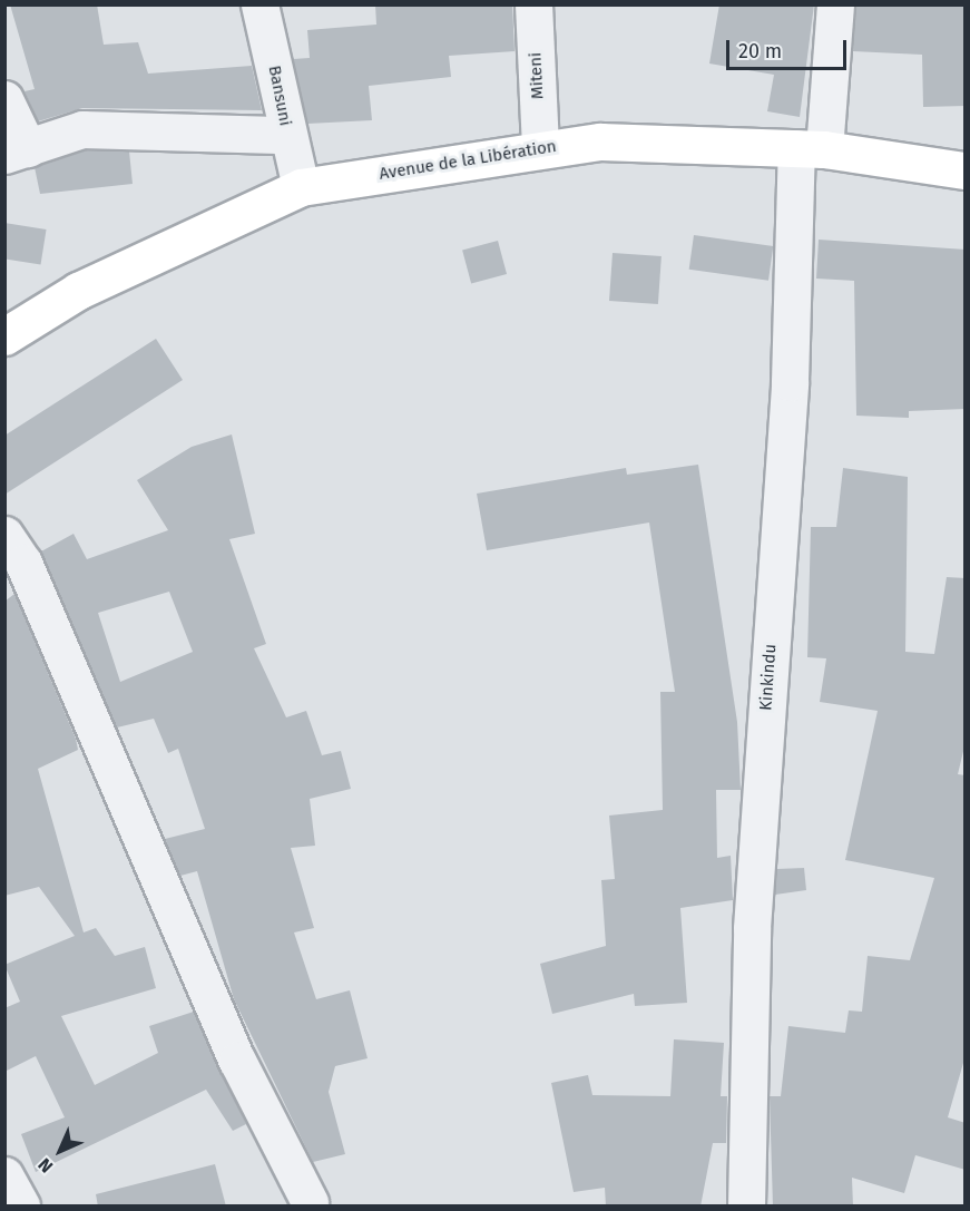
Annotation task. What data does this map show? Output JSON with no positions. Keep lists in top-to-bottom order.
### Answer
{
  "streets": {
    "highway": ["Avenue de la Libération"],
    "street": ["Miteni", "Bansuni", "Kinkindu"]
  },
  "crossings": [
    ["Miteni", "Avenue de la Libération"],
    ["Bansuni", "Avenue de la Libération"],
    ["Avenue de la Libération", "Kinkindu"]
  ],
  "scale_bar": "20 m",
  "north": "bottom left"
}
